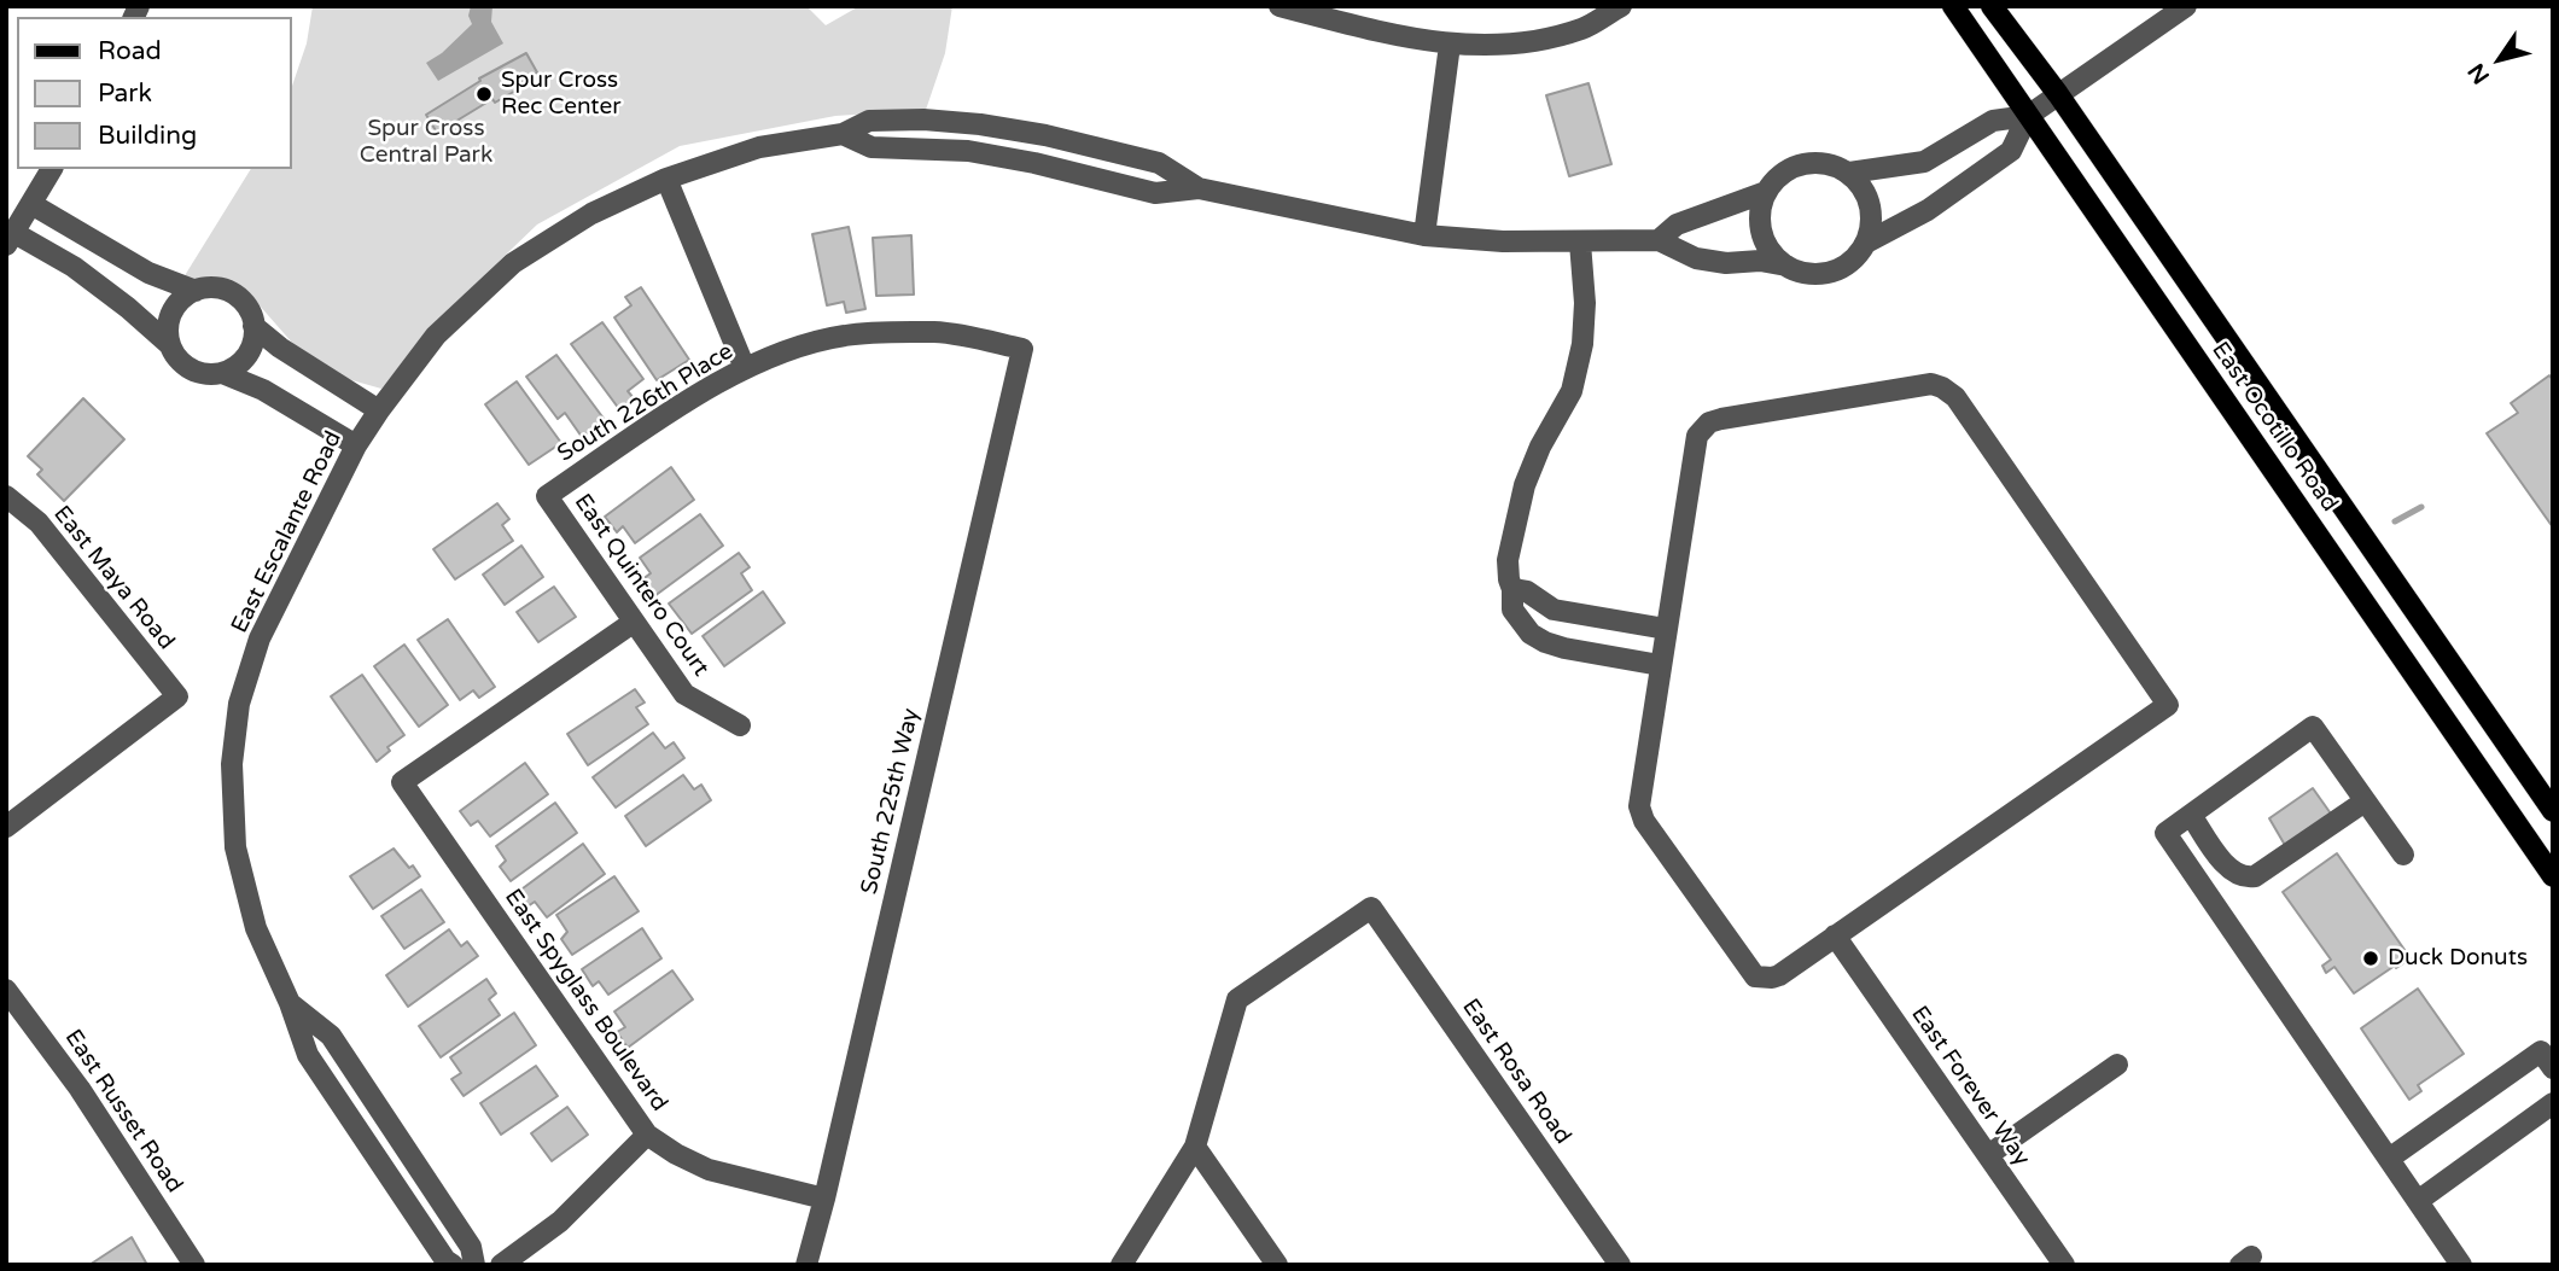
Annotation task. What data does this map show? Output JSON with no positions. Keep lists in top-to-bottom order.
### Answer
{
  "streets": {
    "main road": ["East Ocotillo Road"],
    "street": [
      "South 226th Place",
      "East Escalante Road",
      "East Maya Road",
      "East Quintero Court",
      "South 225th Way",
      "East Spyglass Boulevard",
      "East Rosa Road",
      "East Forever Way",
      "East Russet Road"
    ]
  },
  "crossings": [
    ["South 226th Place", "East Quintero Court"],
    ["South 226th Place", "South 225th Way"],
    ["East Quintero Court", "East Spyglass Boulevard"],
    ["South 225th Way", "East Spyglass Boulevard"]
  ],
  "parks": ["Spur Cross Central Park"],
  "places": ["Spur Cross Rec Center", "Duck Donuts"],
  "legend": ["Road", "Park", "Building"],
  "north": "bottom left"
}
